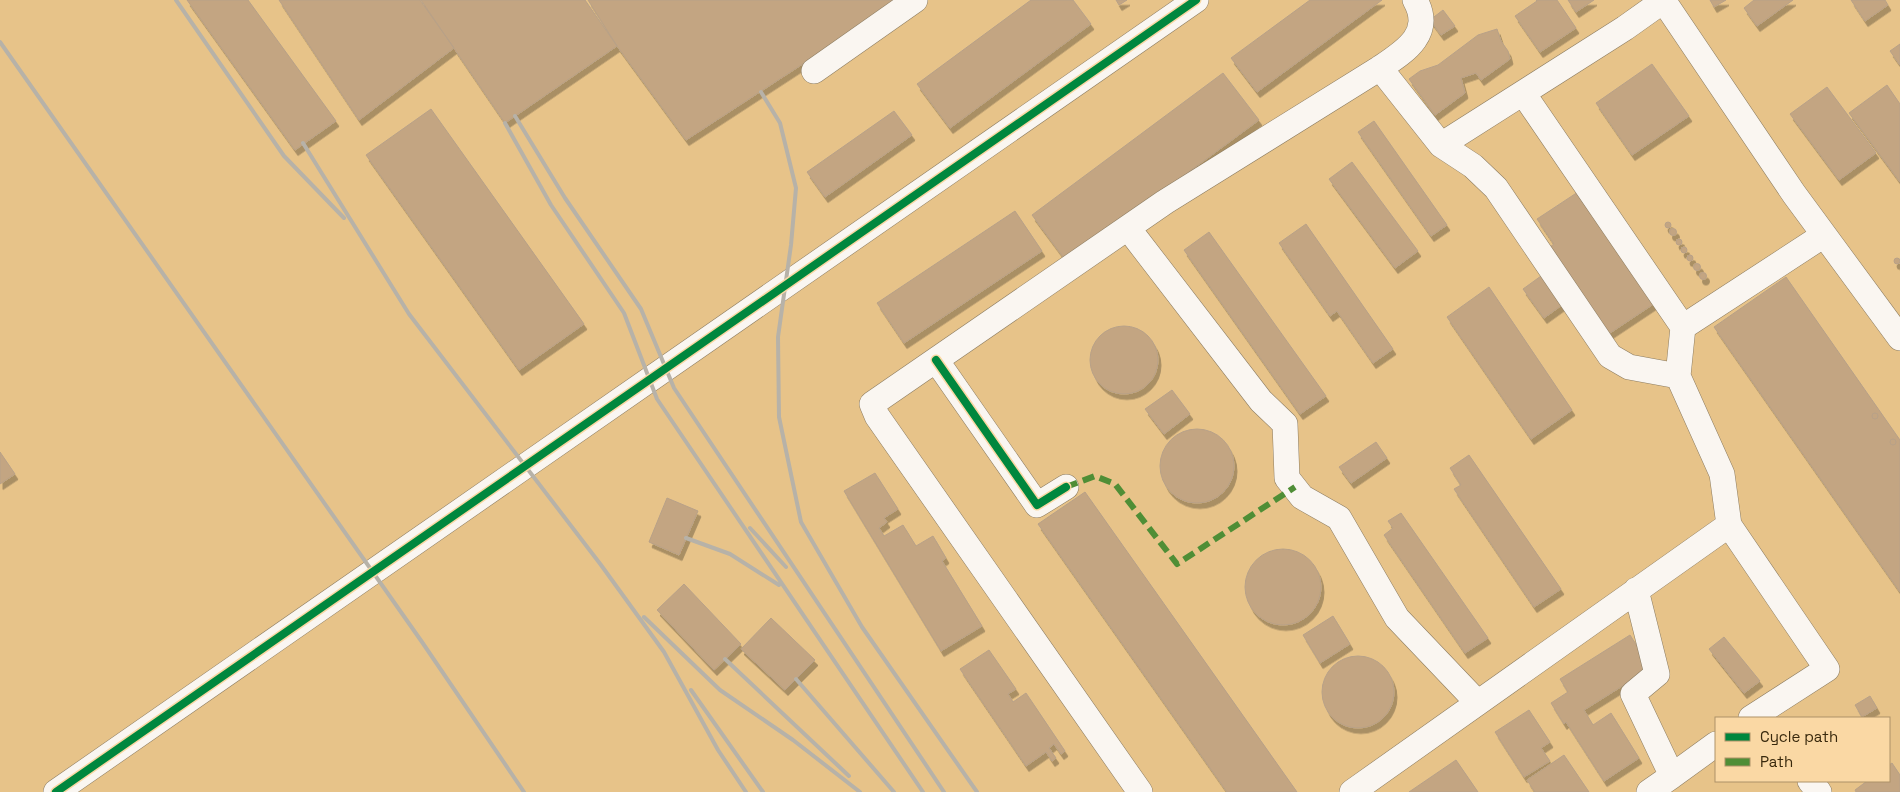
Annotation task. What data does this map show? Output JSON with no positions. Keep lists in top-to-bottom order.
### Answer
{
  "legend": ["Cycle path", "Path"]
}
